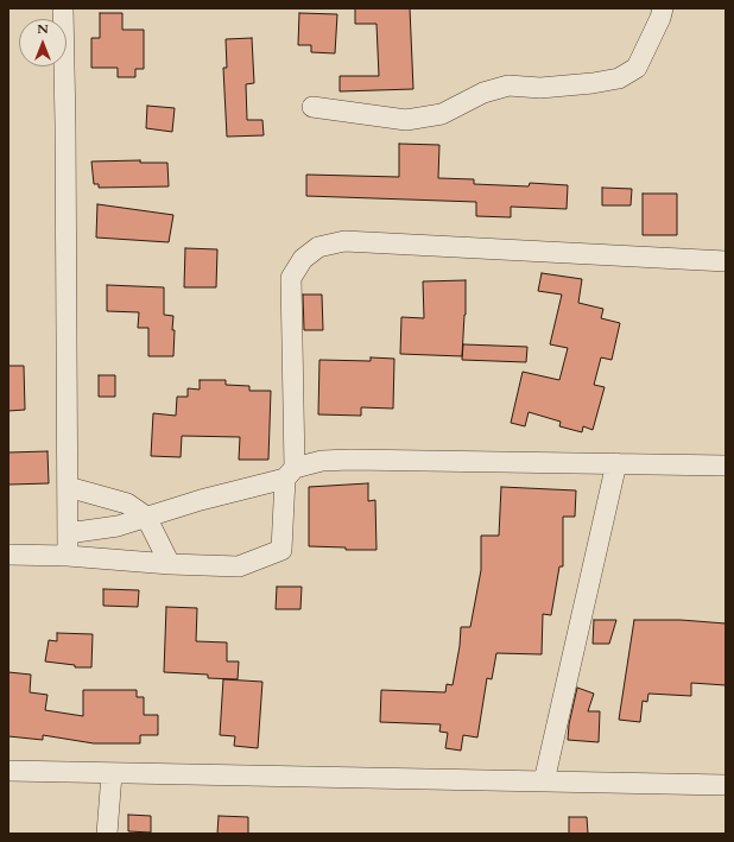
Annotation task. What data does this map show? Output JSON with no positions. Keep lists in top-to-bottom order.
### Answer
{
  "north": "top"
}
